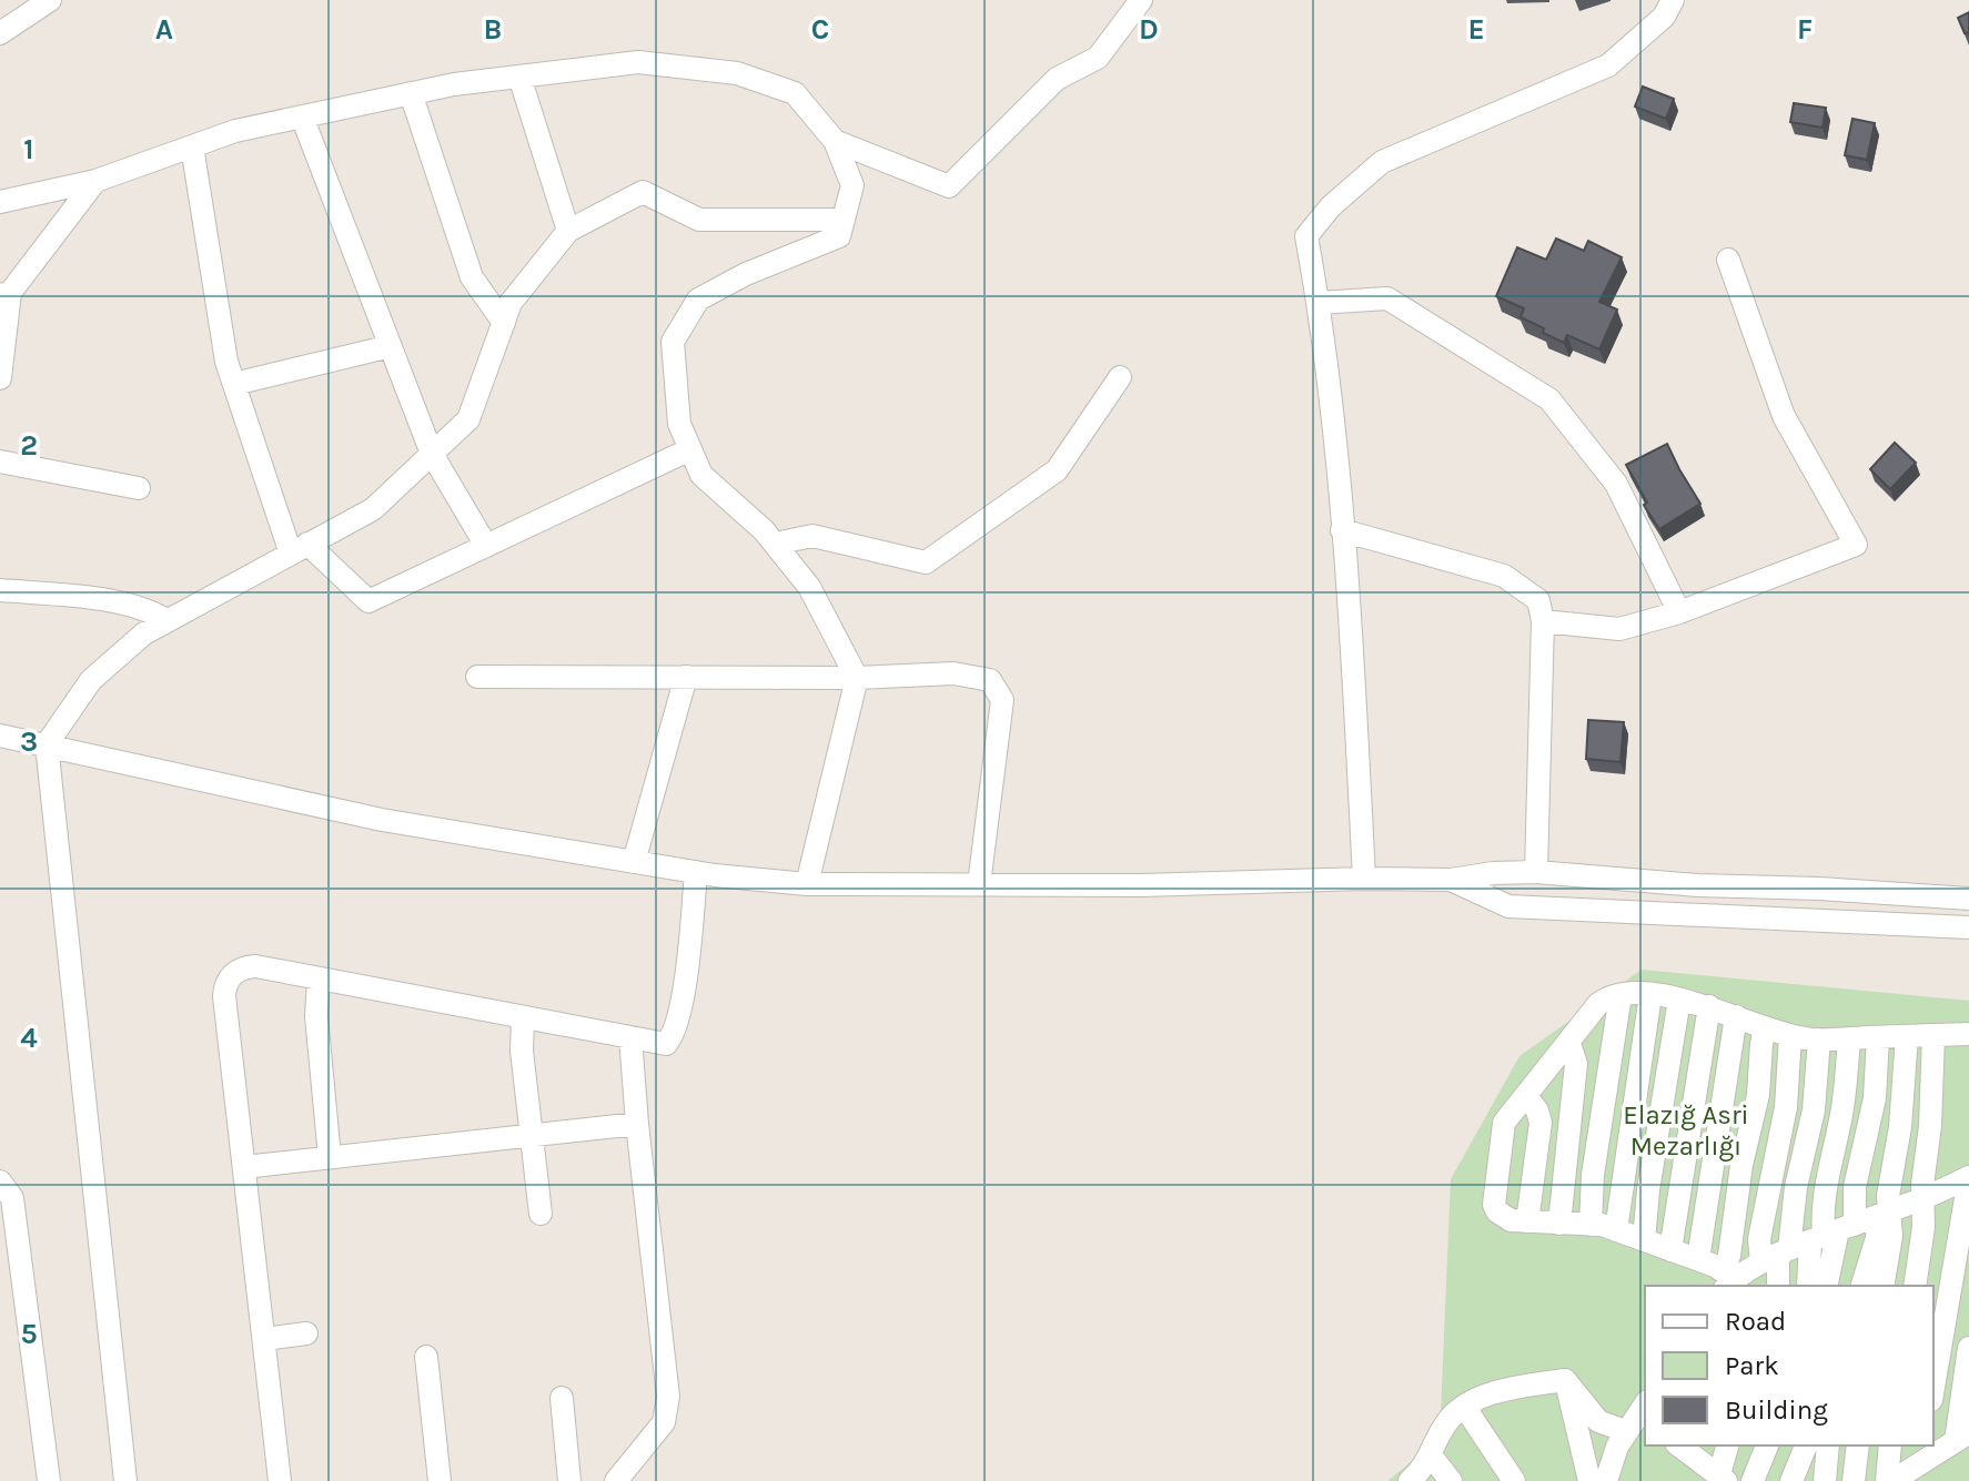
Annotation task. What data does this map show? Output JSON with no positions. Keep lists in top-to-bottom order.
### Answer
{
  "parks": ["Elazığ Asri Mezarlığı"],
  "legend": ["Road", "Park", "Building"],
  "grid": {
    "columns": [
      "A",
      "B",
      "C",
      "D",
      "E",
      "F"
    ],
    "rows": [
      "1",
      "2",
      "3",
      "4",
      "5"
    ]
  }
}
